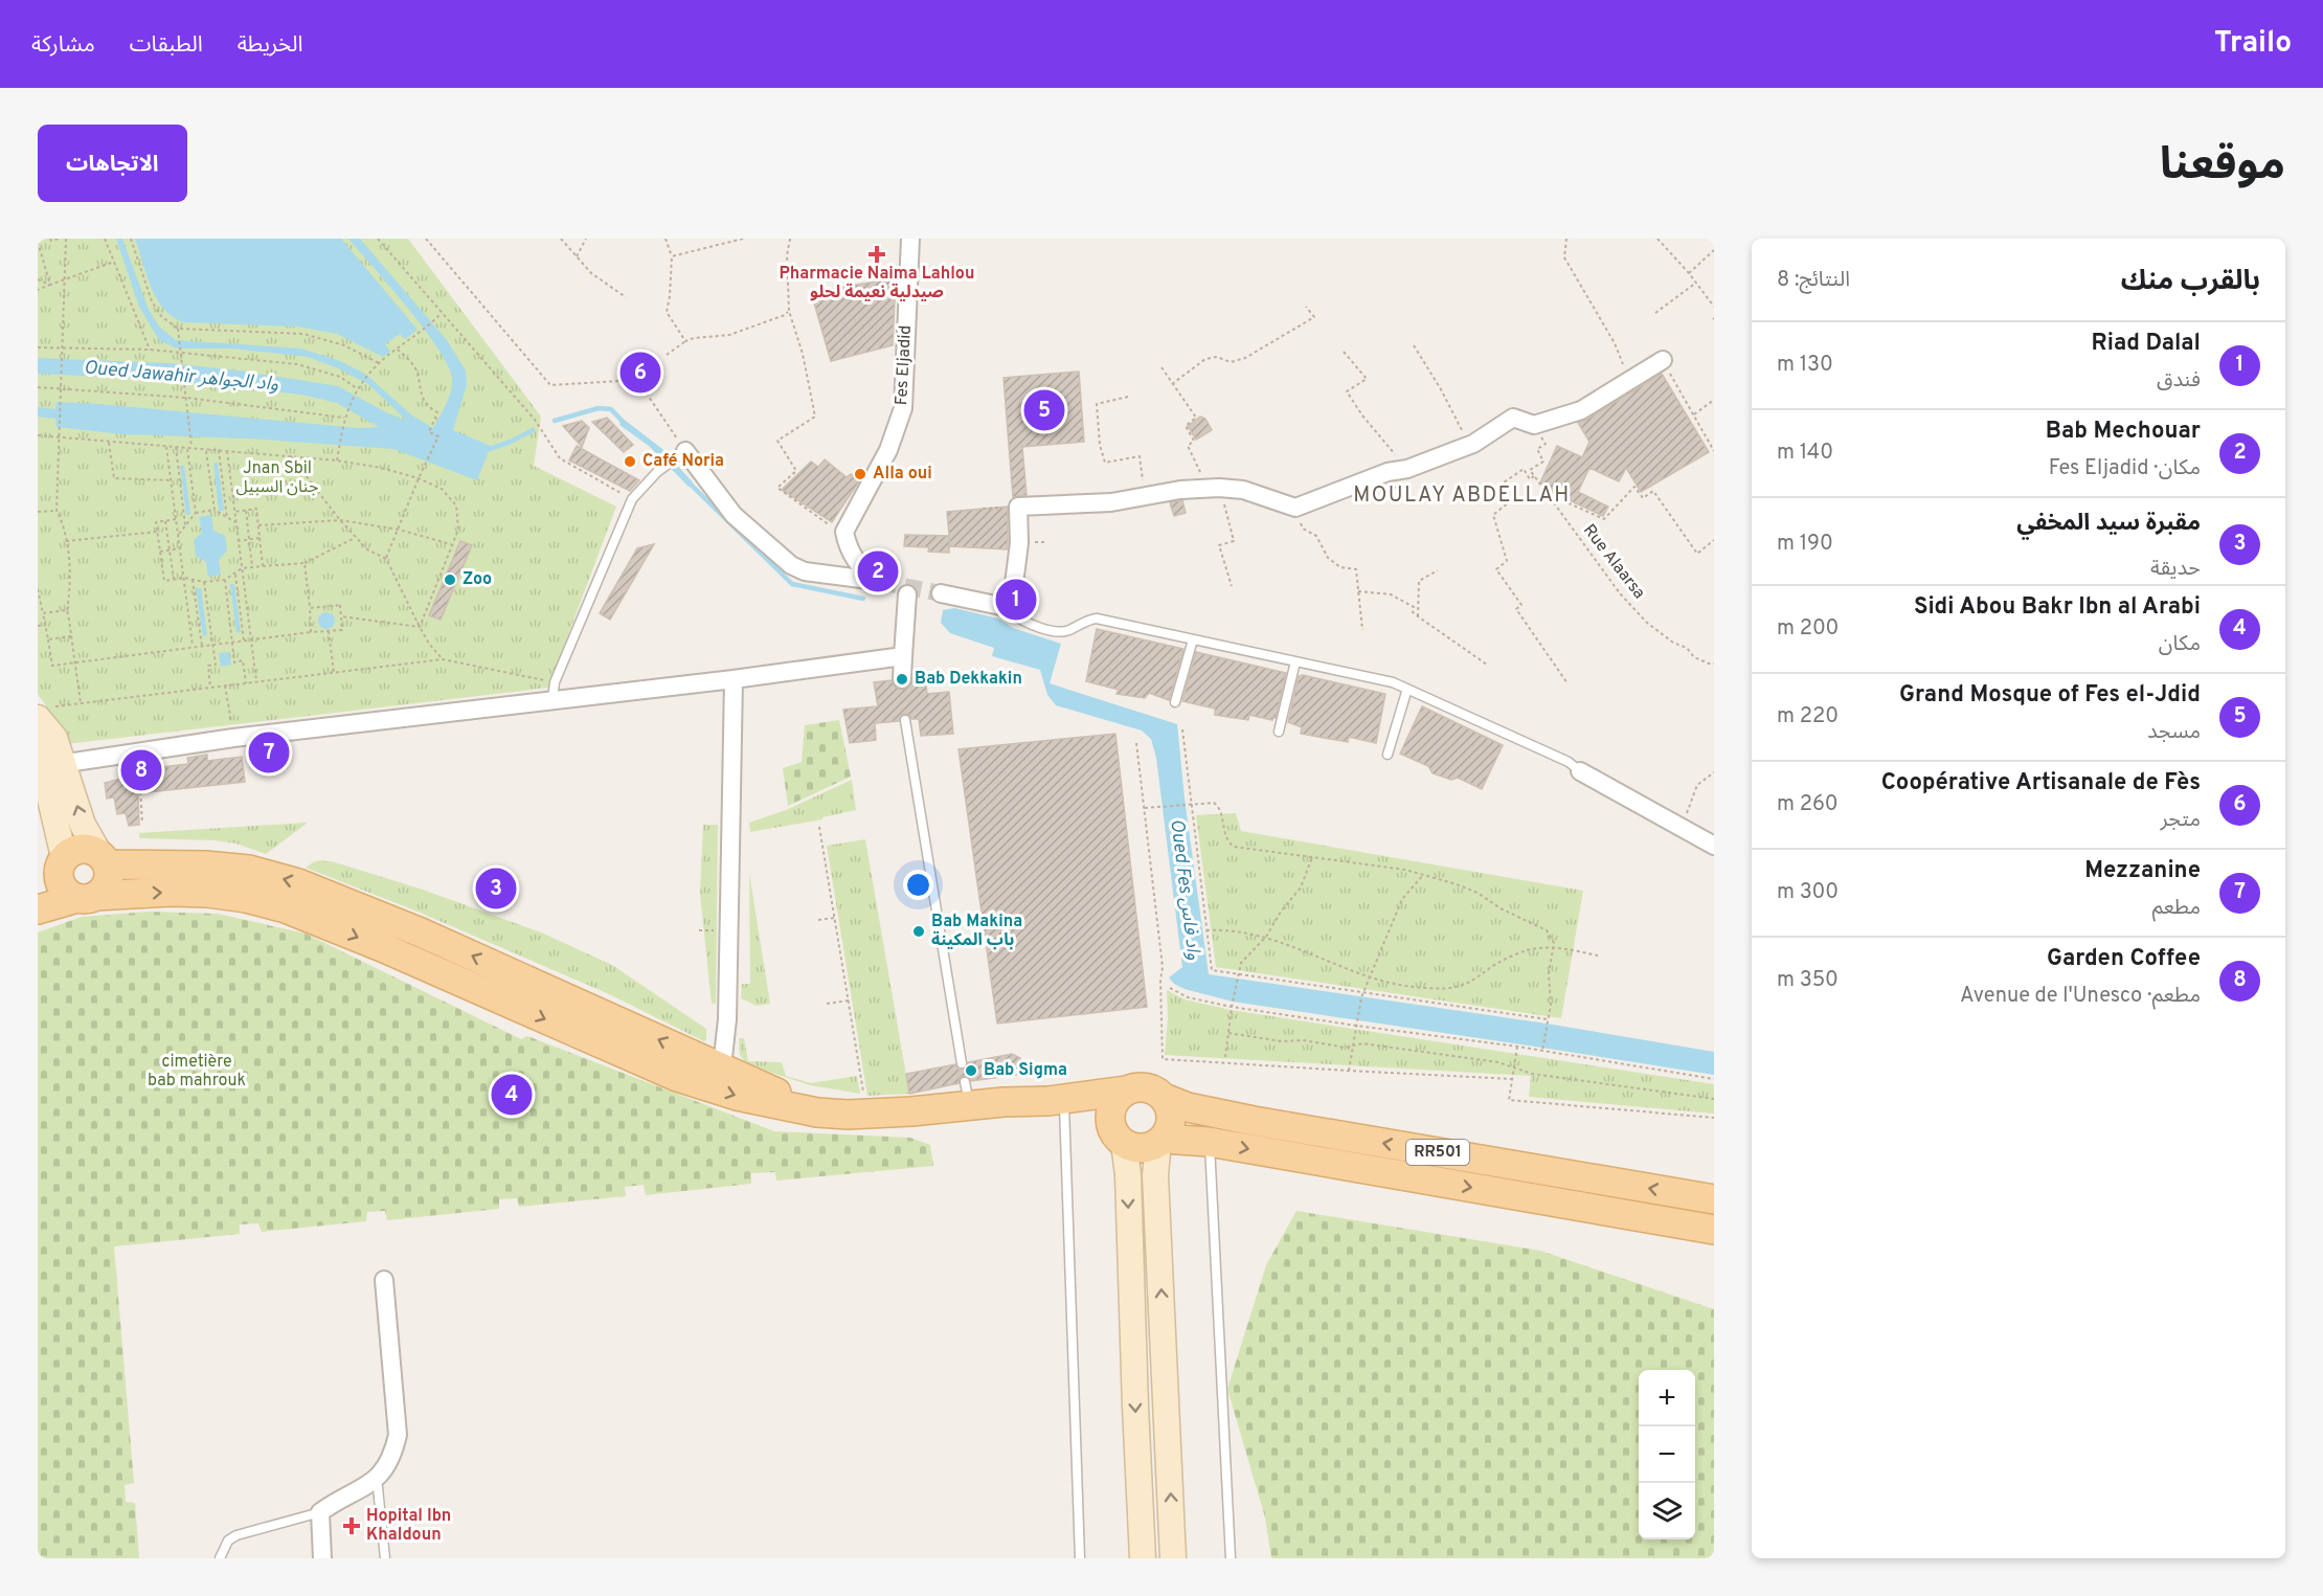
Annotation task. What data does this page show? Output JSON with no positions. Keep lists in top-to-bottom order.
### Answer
{
  "streets": {
    "main road": ["RR501"],
    "street": ["Fes Eljadid"],
    "path": ["Rue Alaarsa"]
  },
  "districts": ["MOULAY ABDELLAH"],
  "water": ["Oued Jawahir واد الجواهر", "Oued Fes واد فاس"],
  "parks": ["Jnan Sbil جنان السبيل", "cimetière bab mahrouk"],
  "places": {
    "health": ["Pharmacie Naima Lahlou صيدلية نعيمة لحلو", "Hopital Ibn Khaldoun"],
    "other": [
      "Café Noria",
      "Alla oui",
      "Zoo",
      "Bab Dekkakin",
      "Bab Makina باب المكينة",
      "Bab Sigma"
    ]
  },
  "page": {
    "header": "Trailo",
    "nav": ["الخريطة", "الطبقات", "مشاركة"],
    "title": "موقعنا",
    "buttons": "الاتجاهات",
    "heading": ["بالقرب منك", "النتائج: 8"],
    "list": [
      {
        "mark": "1",
        "name": "Riad Dalal",
        "note": "فندق",
        "value": "130 m"
      },
      {
        "mark": "2",
        "name": "Bab Mechouar",
        "note": "مكان · Fes Eljadid",
        "value": "140 m"
      },
      {
        "mark": "3",
        "name": "مقبرة سيد المخفي",
        "note": "حديقة",
        "value": "190 m"
      },
      {
        "mark": "4",
        "name": "Sidi Abou Bakr Ibn al Arabi",
        "note": "مكان",
        "value": "200 m"
      },
      {
        "mark": "5",
        "name": "Grand Mosque of Fes el-Jdid",
        "note": "مسجد",
        "value": "220 m"
      },
      {
        "mark": "6",
        "name": "Coopérative Artisanale de Fès",
        "note": "متجر",
        "value": "260 m"
      },
      {
        "mark": "7",
        "name": "Mezzanine",
        "note": "مطعم",
        "value": "300 m"
      },
      {
        "mark": "8",
        "name": "Garden Coffee",
        "note": "مطعم · Avenue de l'Unesco",
        "value": "350 m"
      }
    ],
    "pins": [
      "6",
      "5",
      "2",
      "1",
      "7",
      "8",
      "3",
      "4"
    ],
    "map_buttons": ["+", "−"]
  }
}
